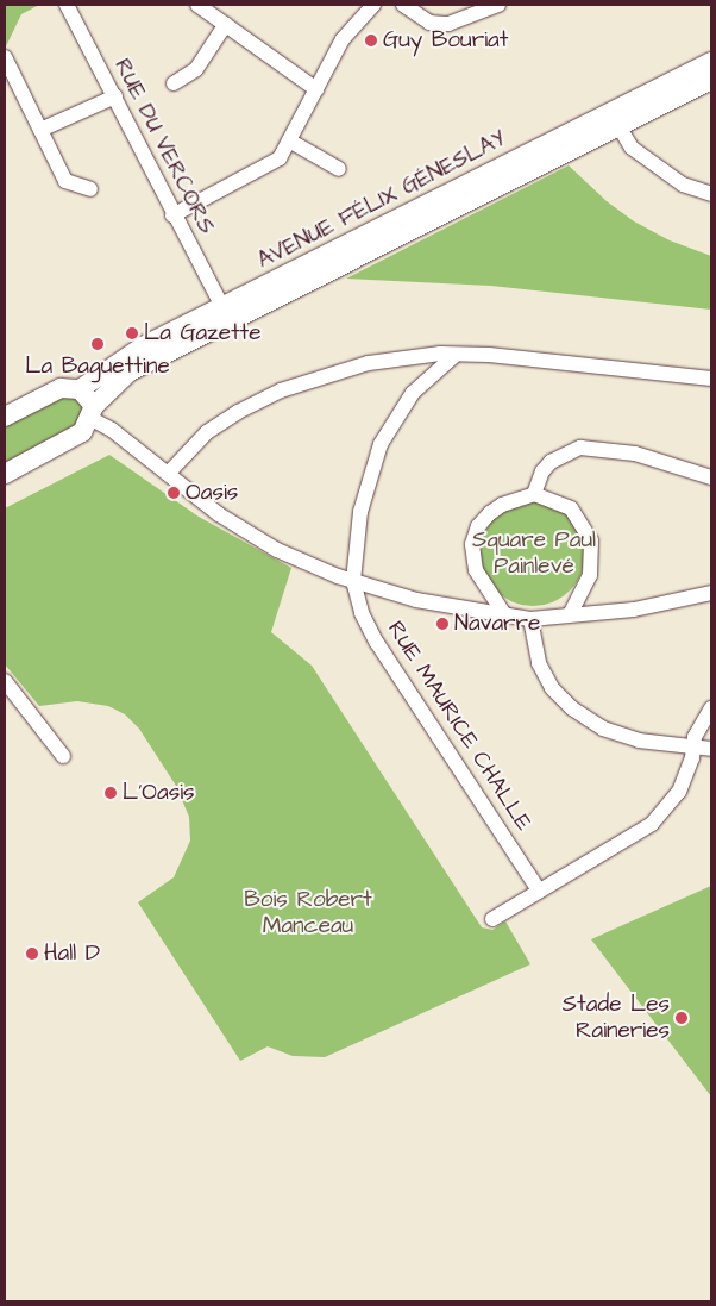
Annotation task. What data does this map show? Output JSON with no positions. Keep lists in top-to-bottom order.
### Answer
{
  "streets": {
    "main road": ["AVENUE FÉLIX GÉNESLAY"],
    "street": ["RUE DU VERCORS", "RUE MAURICE CHALLE"]
  },
  "crossings": [
    ["RUE DU VERCORS", "AVENUE FÉLIX GÉNESLAY"]
  ],
  "parks": ["Square Paul Painlevé", "Bois Robert Manceau"],
  "places": [
    "Guy Bouriat",
    "La Gazette",
    "La Baguettine",
    "Oasis",
    "Navarre",
    "L'Oasis",
    "Hall D",
    "Stade Les Raineries"
  ]
}
